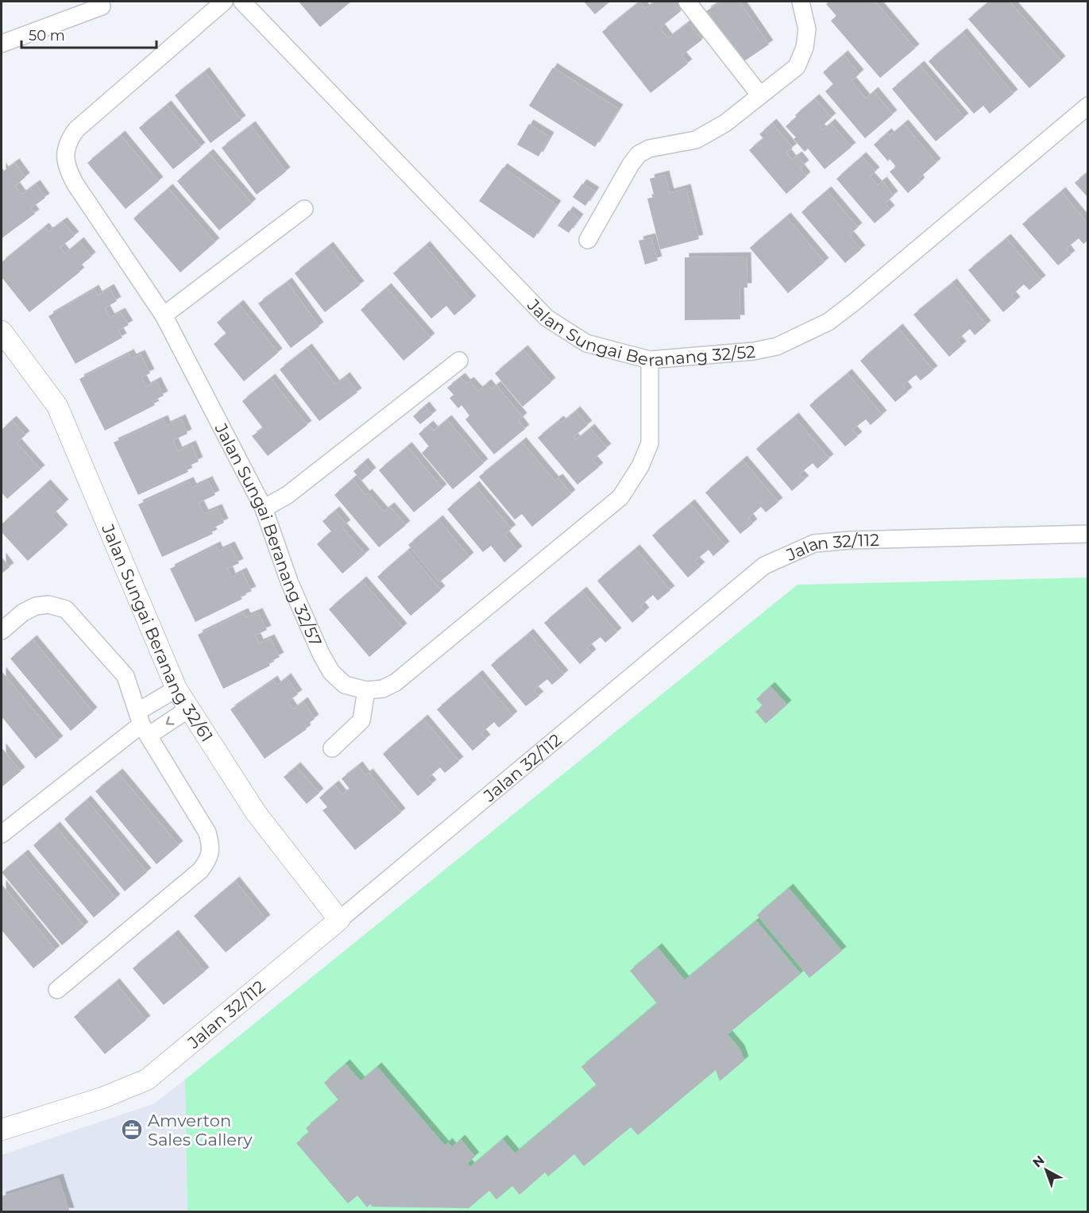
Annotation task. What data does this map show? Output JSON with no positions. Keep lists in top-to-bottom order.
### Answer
{
  "streets": {
    "street": [
      "Jalan Sungai Beranang 32/52",
      "Jalan Sungai Beranang 32/57",
      "Jalan 32/112",
      "Jalan Sungai Beranang 32/61"
    ]
  },
  "crossings": [
    ["Jalan Sungai Beranang 32/52", "Jalan Sungai Beranang 32/57"],
    ["Jalan 32/112", "Jalan Sungai Beranang 32/61"]
  ],
  "places": {
    "office": ["Amverton Sales Gallery"]
  },
  "scale_bar": "50 m",
  "north": "top left"
}
